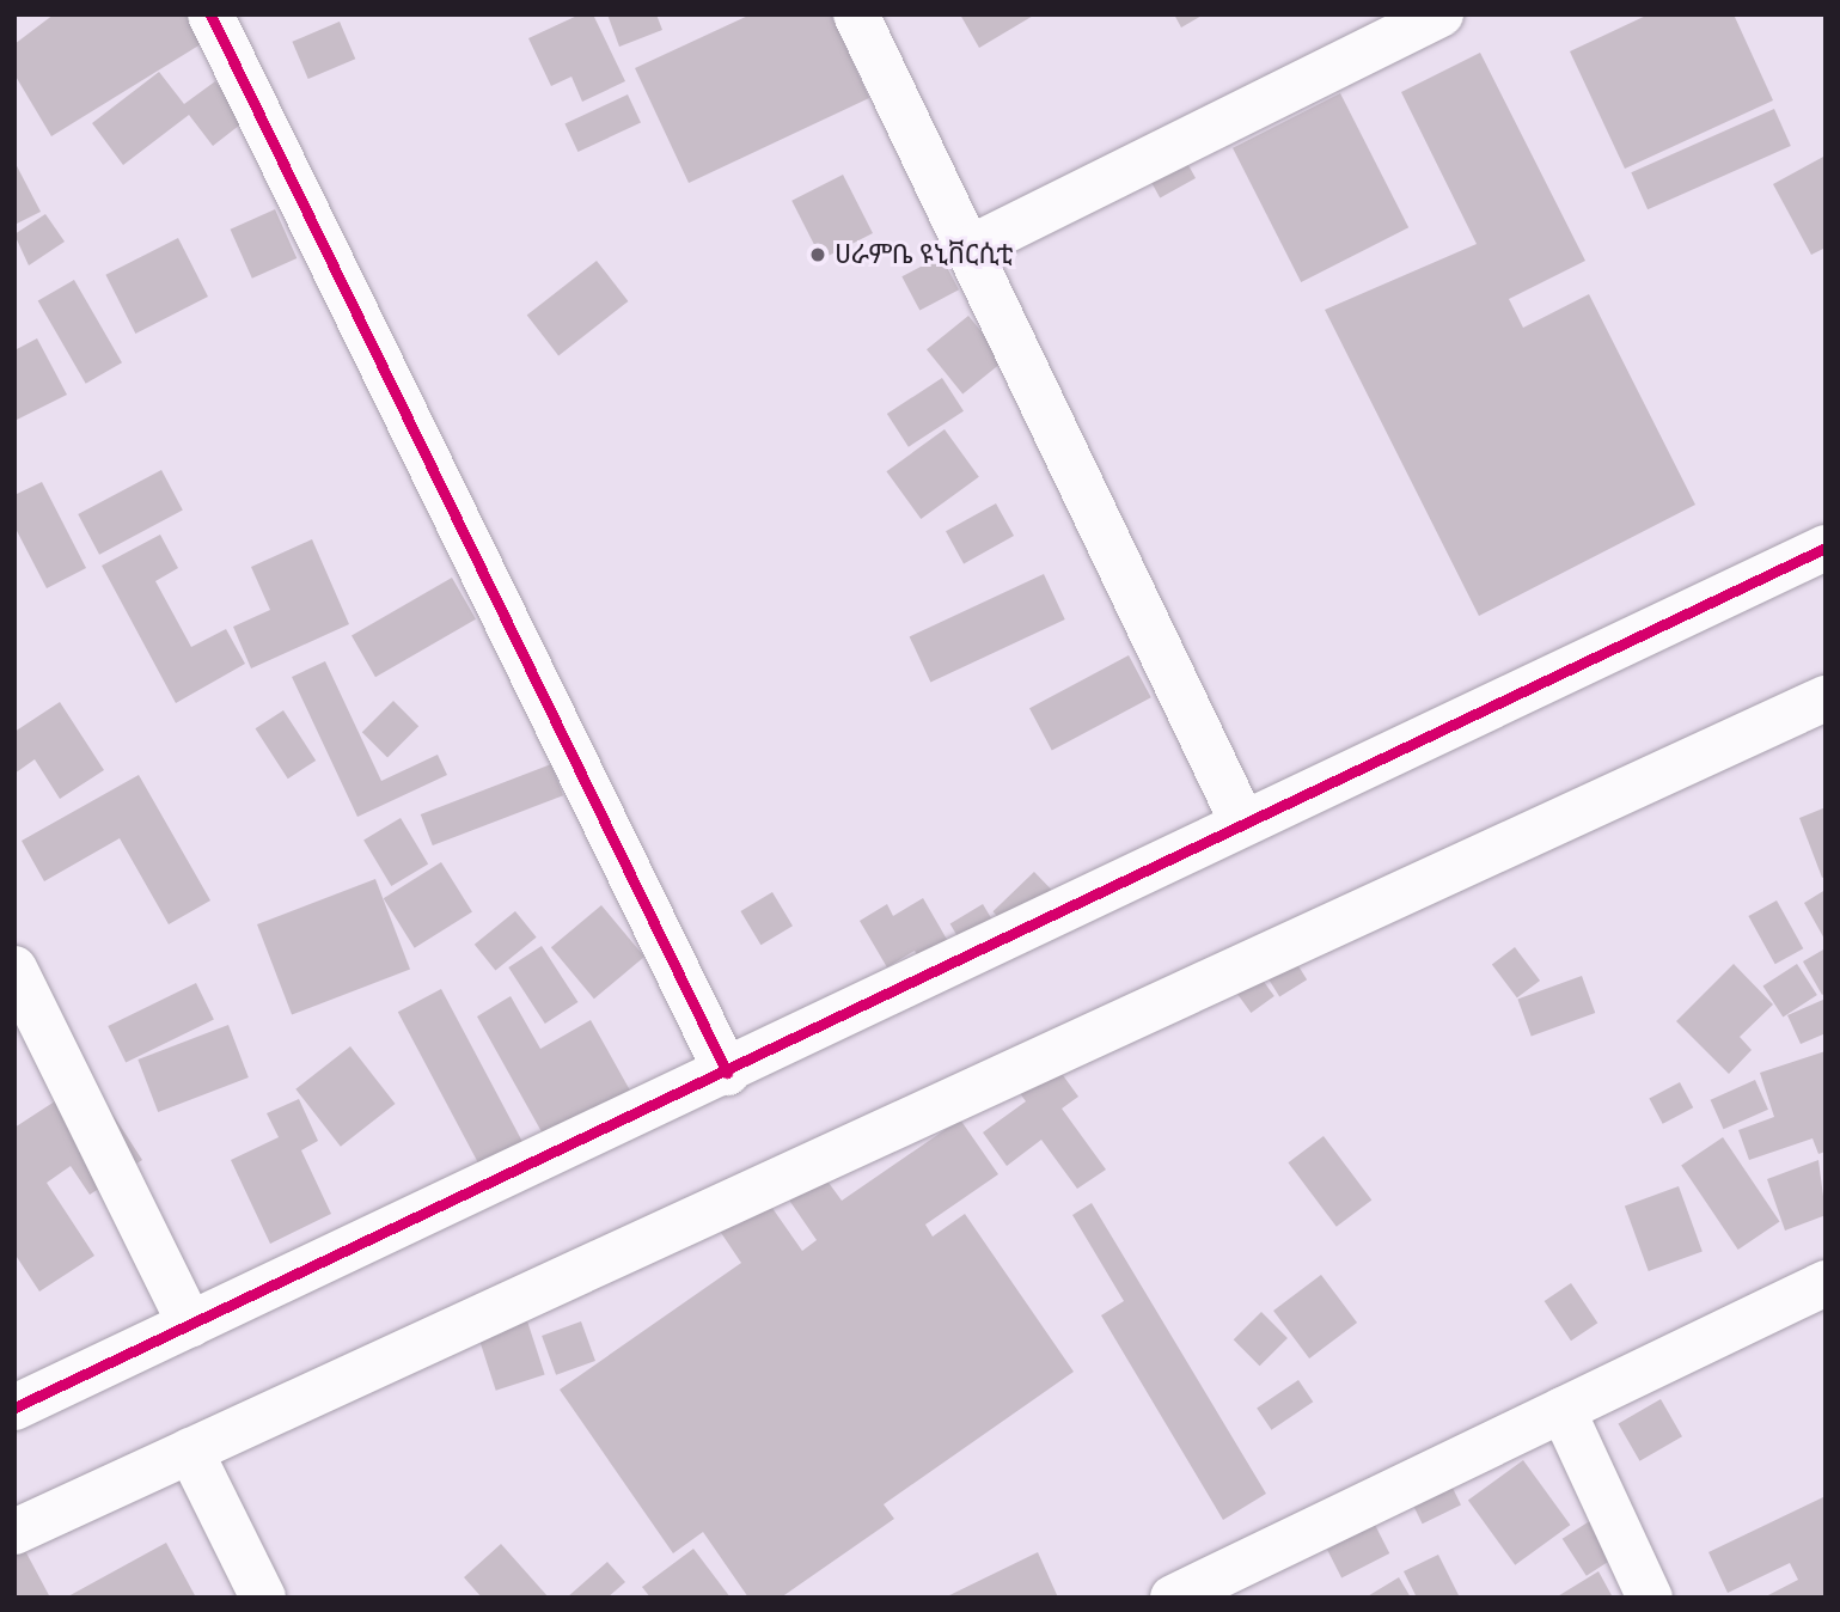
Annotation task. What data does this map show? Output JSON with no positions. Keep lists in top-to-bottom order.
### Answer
{
  "places": ["ሀራምቤ ዩኒቨርሲቲ"]
}
